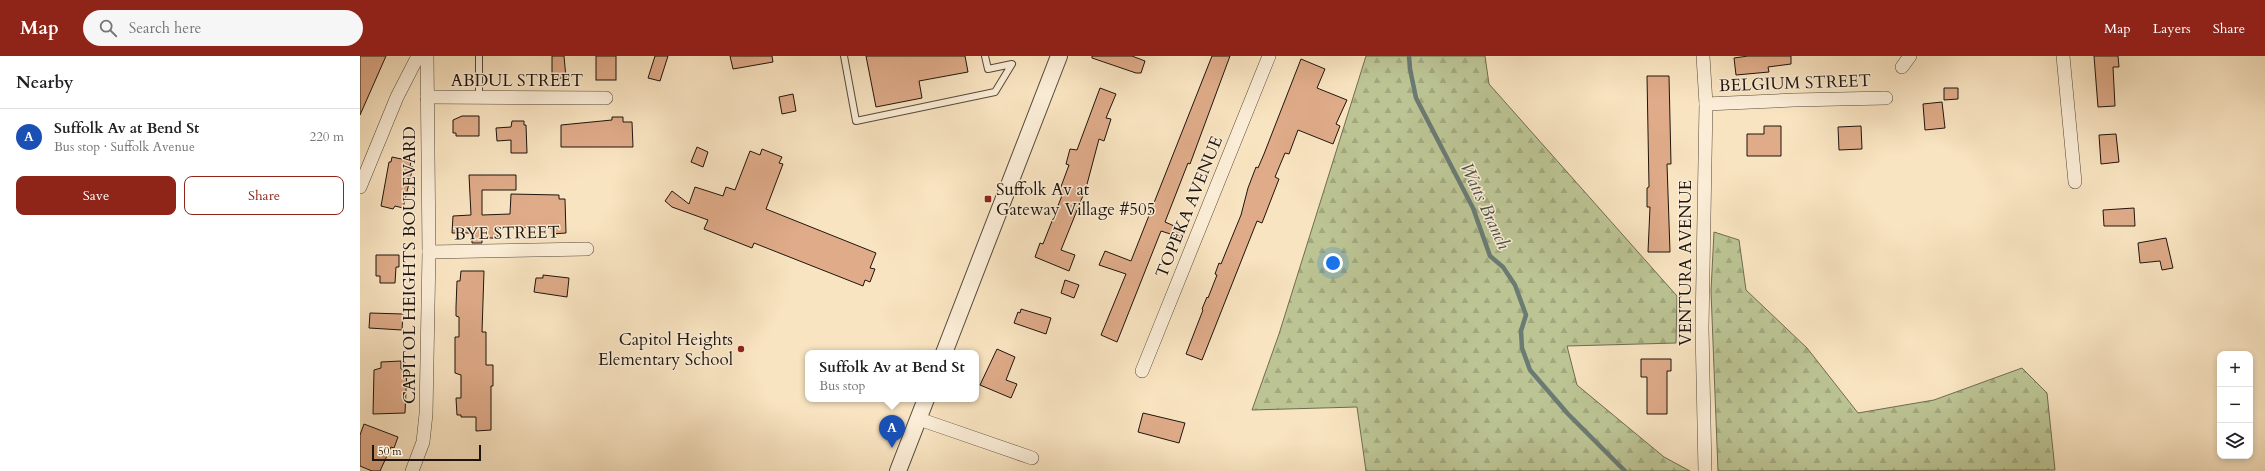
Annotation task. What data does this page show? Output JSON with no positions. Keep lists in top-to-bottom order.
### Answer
{
  "streets": {
    "street": [
      "ABDUL STREET",
      "BELGIUM STREET",
      "TOPEKA AVENUE",
      "BYE STREET",
      "VENTURA AVENUE",
      "CAPITOL HEIGHTS BOULEVARD"
    ]
  },
  "crossings": [
    ["ABDUL STREET", "CAPITOL HEIGHTS BOULEVARD"],
    ["BELGIUM STREET", "VENTURA AVENUE"],
    ["BYE STREET", "CAPITOL HEIGHTS BOULEVARD"]
  ],
  "water": ["Watts Branch"],
  "places": {
    "transit": ["Suffolk Av at Gateway Village #505"],
    "other": ["Capitol Heights Elementary School"]
  },
  "scale_bar": "50 m",
  "page": {
    "header": "Map",
    "search": "Search here",
    "nav": ["Map", "Layers", "Share"],
    "heading": "Nearby",
    "list": [
      {
        "mark": "A",
        "name": "Suffolk Av at Bend St",
        "note": "Bus stop · Suffolk Avenue",
        "value": "220 m"
      }
    ],
    "buttons": ["Save", "Share"],
    "popup": ["Suffolk Av at Bend St", "Bus stop"],
    "map_buttons": ["+", "−"],
    "pins": "A",
    "scale": "50 m"
  }
}
